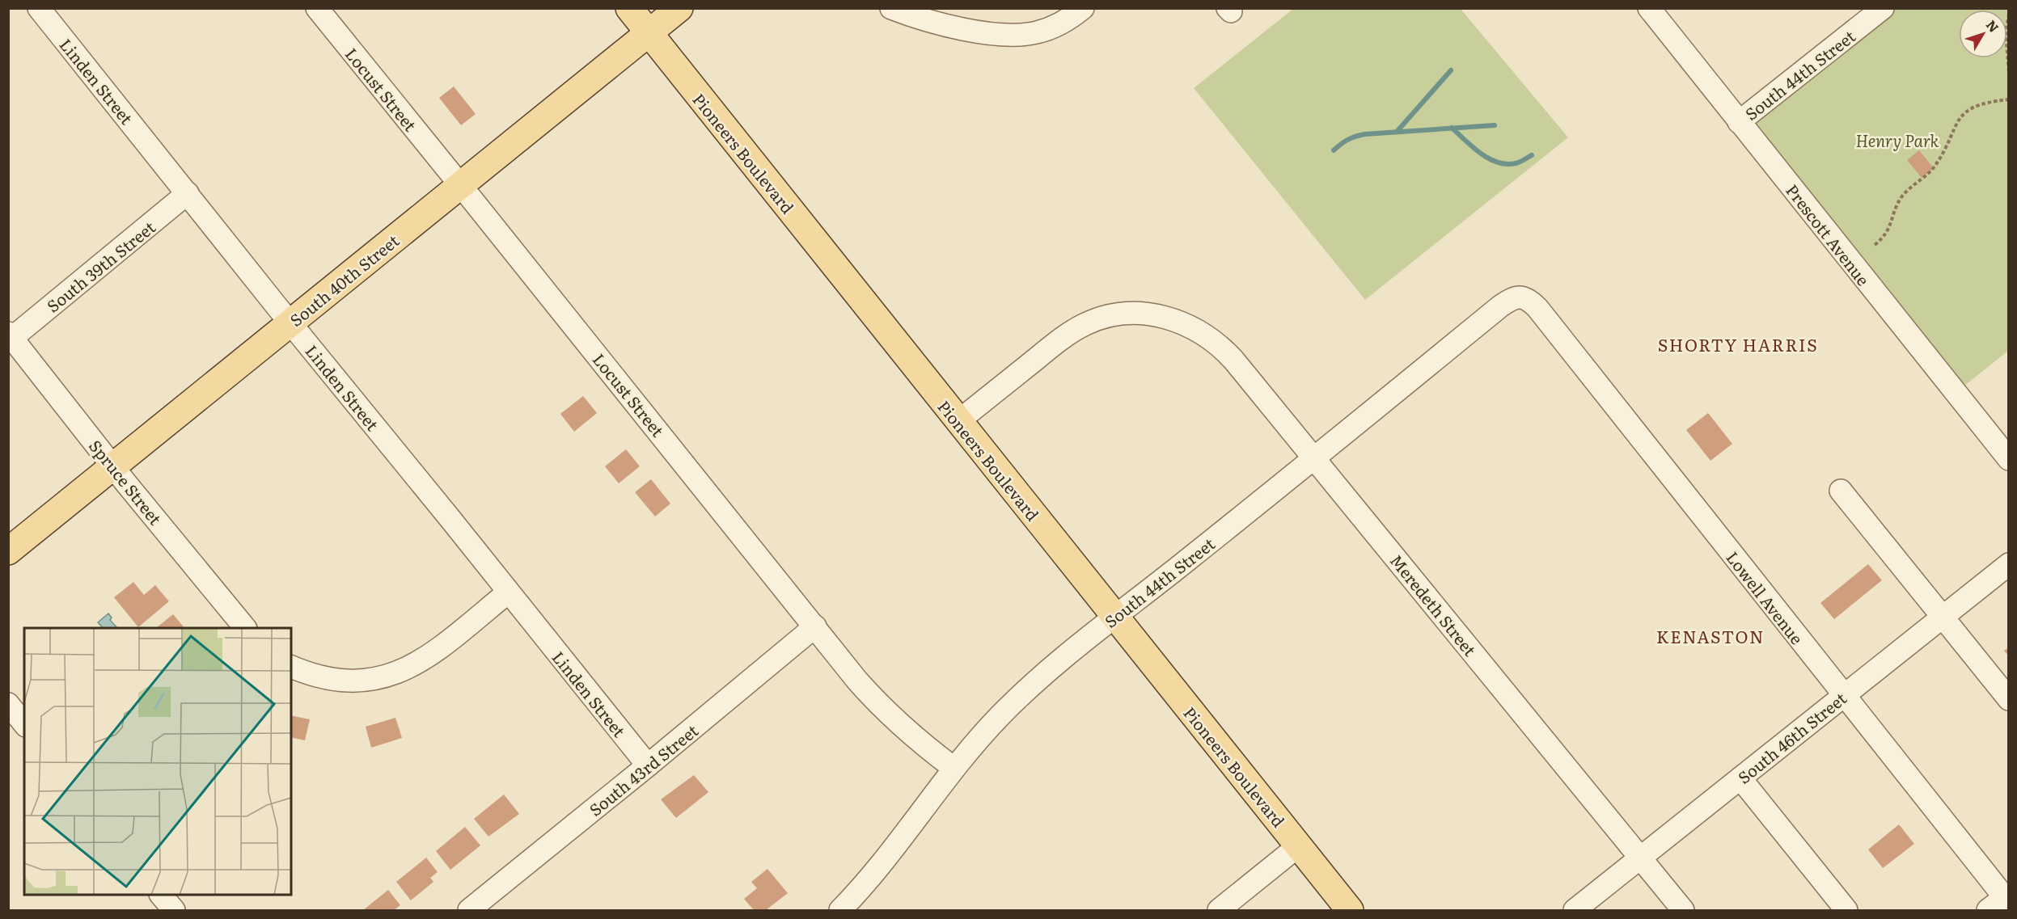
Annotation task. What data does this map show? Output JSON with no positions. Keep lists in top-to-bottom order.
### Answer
{
  "streets": {
    "main road": ["Pioneers Boulevard", "South 40th Street"],
    "street": [
      "South 44th Street",
      "Linden Street",
      "Locust Street",
      "Prescott Avenue",
      "South 39th Street",
      "Spruce Street",
      "Lowell Avenue",
      "Meredeth Street",
      "South 46th Street",
      "South 43rd Street"
    ]
  },
  "crossings": [
    ["South 44th Street", "Locust Street"],
    ["South 44th Street", "Pioneers Boulevard"],
    ["South 44th Street", "Prescott Avenue"],
    ["South 44th Street", "Lowell Avenue"],
    ["South 44th Street", "Meredeth Street"],
    ["Linden Street", "South 39th Street"],
    ["Linden Street", "South 40th Street"],
    ["Linden Street", "South 43rd Street"],
    ["Locust Street", "South 40th Street"],
    ["Locust Street", "South 43rd Street"],
    ["Pioneers Boulevard", "South 40th Street"],
    ["Pioneers Boulevard", "Meredeth Street"],
    ["South 39th Street", "Spruce Street"],
    ["South 40th Street", "Spruce Street"],
    ["Lowell Avenue", "South 46th Street"],
    ["Meredeth Street", "South 46th Street"]
  ],
  "districts": ["SHORTY HARRIS", "KENASTON"],
  "parks": ["Henry Park"],
  "north": "top right"
}
